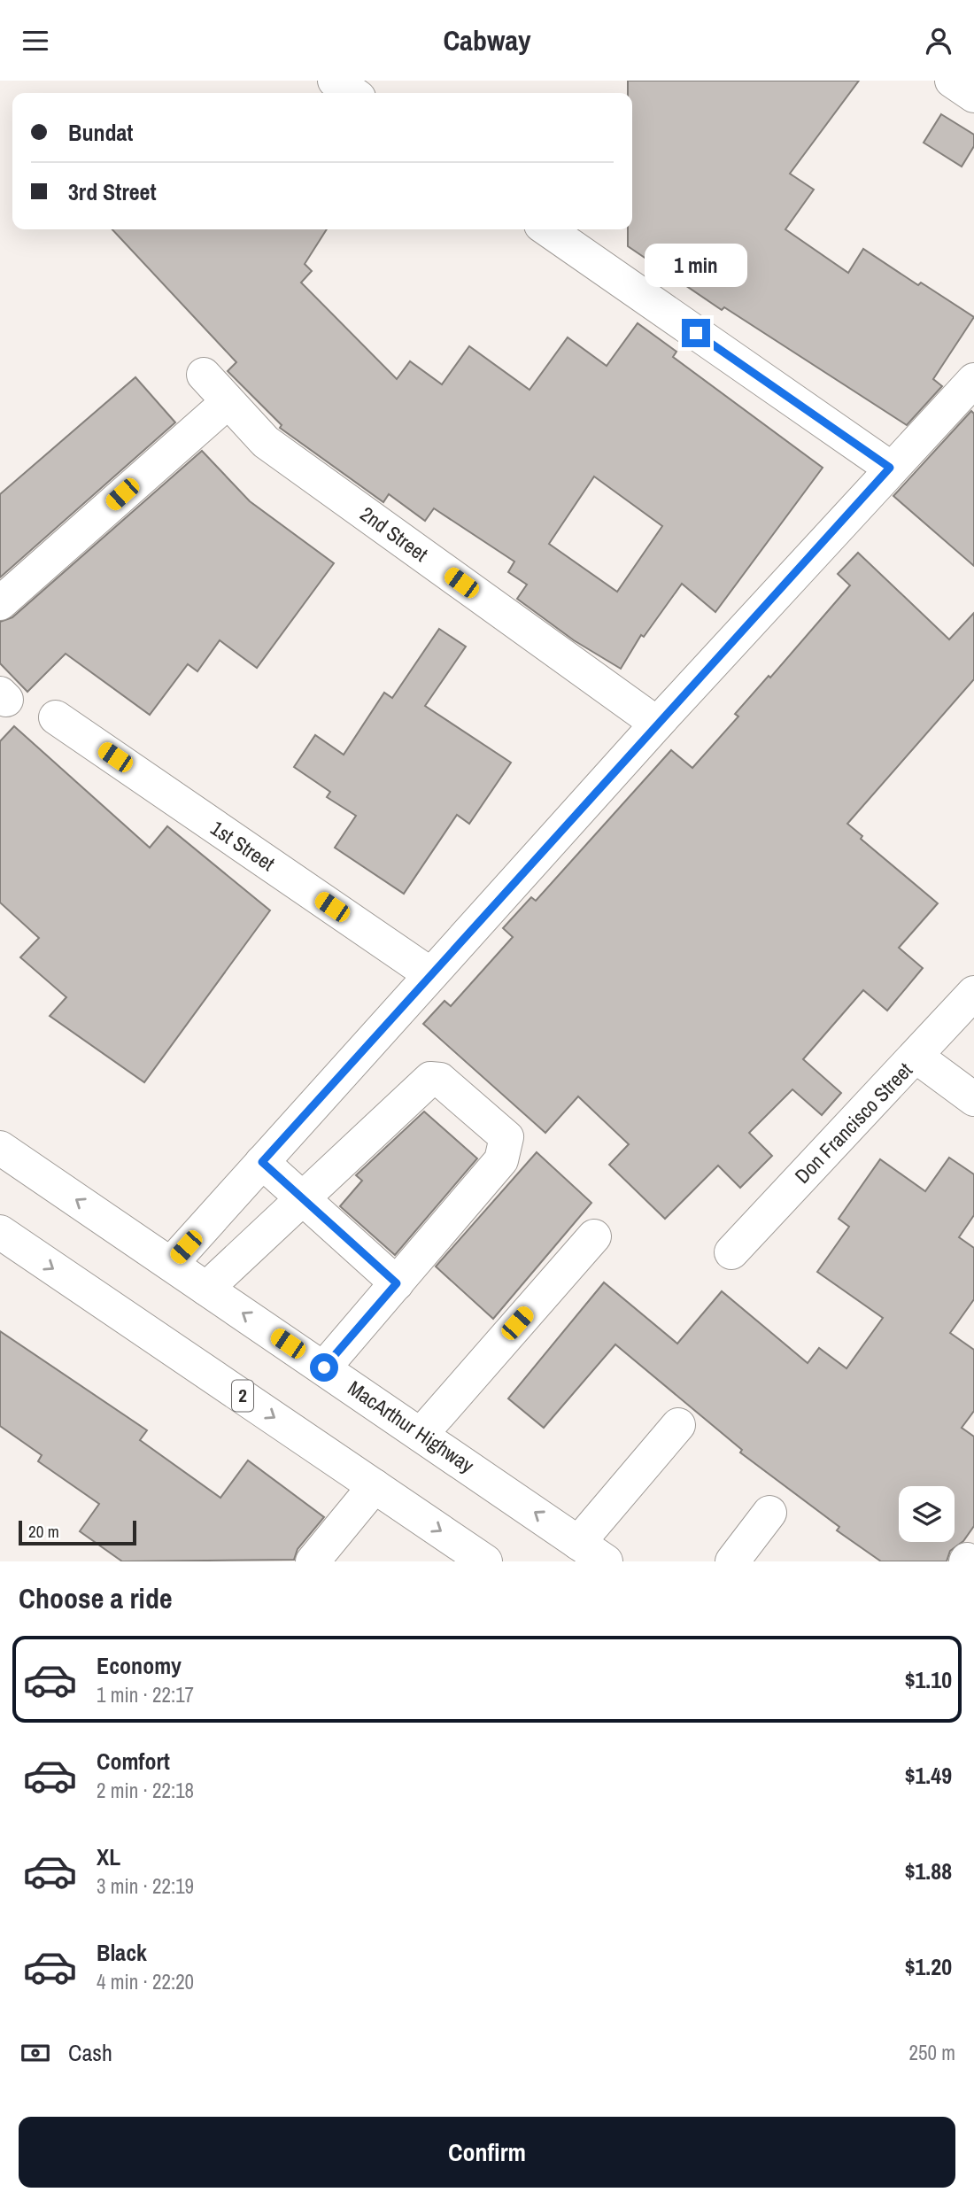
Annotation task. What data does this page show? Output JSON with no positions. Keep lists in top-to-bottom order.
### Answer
{
  "streets": {
    "main road": [
      "2nd Street",
      "1st Street",
      "Don Francisco Street",
      "2",
      "MacArthur Highway"
    ]
  },
  "scale_bar": "20 m",
  "page": {
    "header": "Cabway",
    "banner": ["Bundat", "3rd Street"],
    "bubble": "1 min",
    "scale": "20 m",
    "heading": "Choose a ride",
    "list": [
      {
        "name": "Economy",
        "note": "1 min · 22:17",
        "value": "$1.10"
      },
      {
        "name": "Comfort",
        "note": "2 min · 22:18",
        "value": "$1.49"
      },
      {
        "name": "XL",
        "note": "3 min · 22:19",
        "value": "$1.88"
      },
      {
        "name": "Black",
        "note": "4 min · 22:20",
        "value": "$1.20"
      }
    ],
    "pay": ["Cash", "250 m"],
    "buttons": "Confirm"
  }
}
